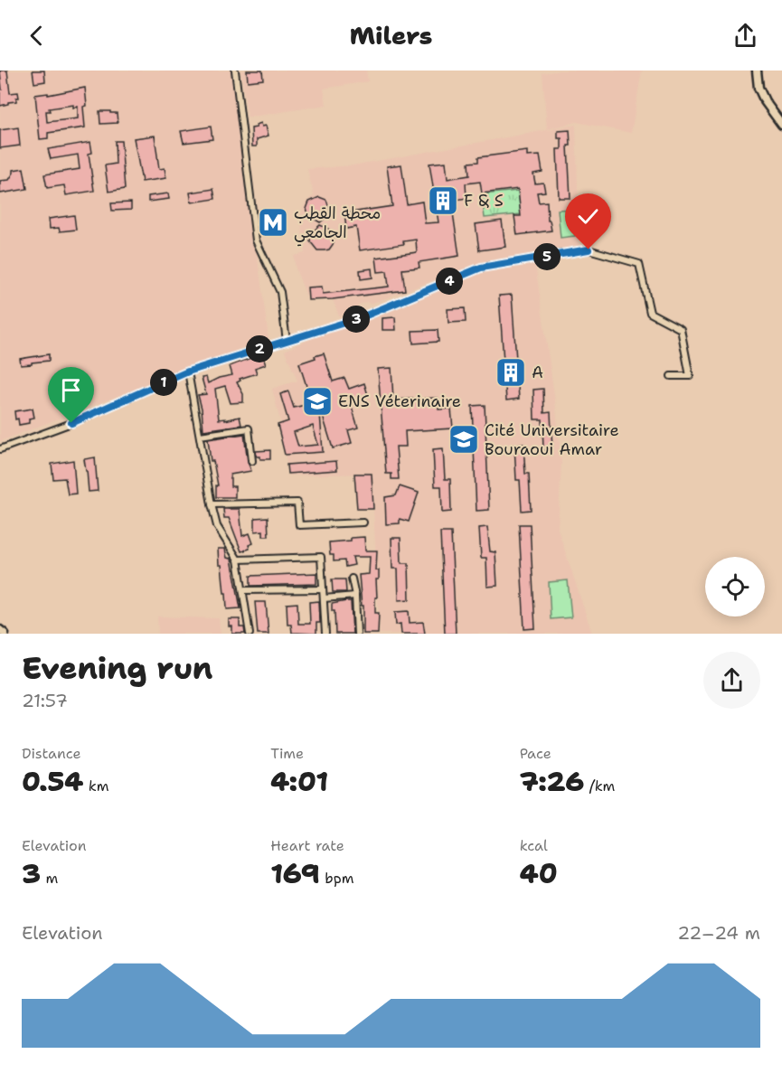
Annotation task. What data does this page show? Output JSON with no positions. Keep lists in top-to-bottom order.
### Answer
{
  "places": {
    "building": ["F & S", "A"],
    "metro station": ["محطة القطب الجامعي"],
    "school or university": ["ENS Véterinaire", "Cité Universitaire Bouraoui Amar"]
  },
  "page": {
    "header": "Milers",
    "pins": [
      "5",
      "4",
      "3",
      "2",
      "1"
    ],
    "heading": ["Evening run", "21:57"],
    "stats": [
      ["Distance", "0.54 km"],
      ["Time", "4:01"],
      ["Pace", "7:26 /km"],
      ["Elevation", "3 m"],
      ["Heart rate", "169 bpm"],
      ["kcal", "40"]
    ],
    "chart": ["Elevation", "22–24 m"]
  }
}
